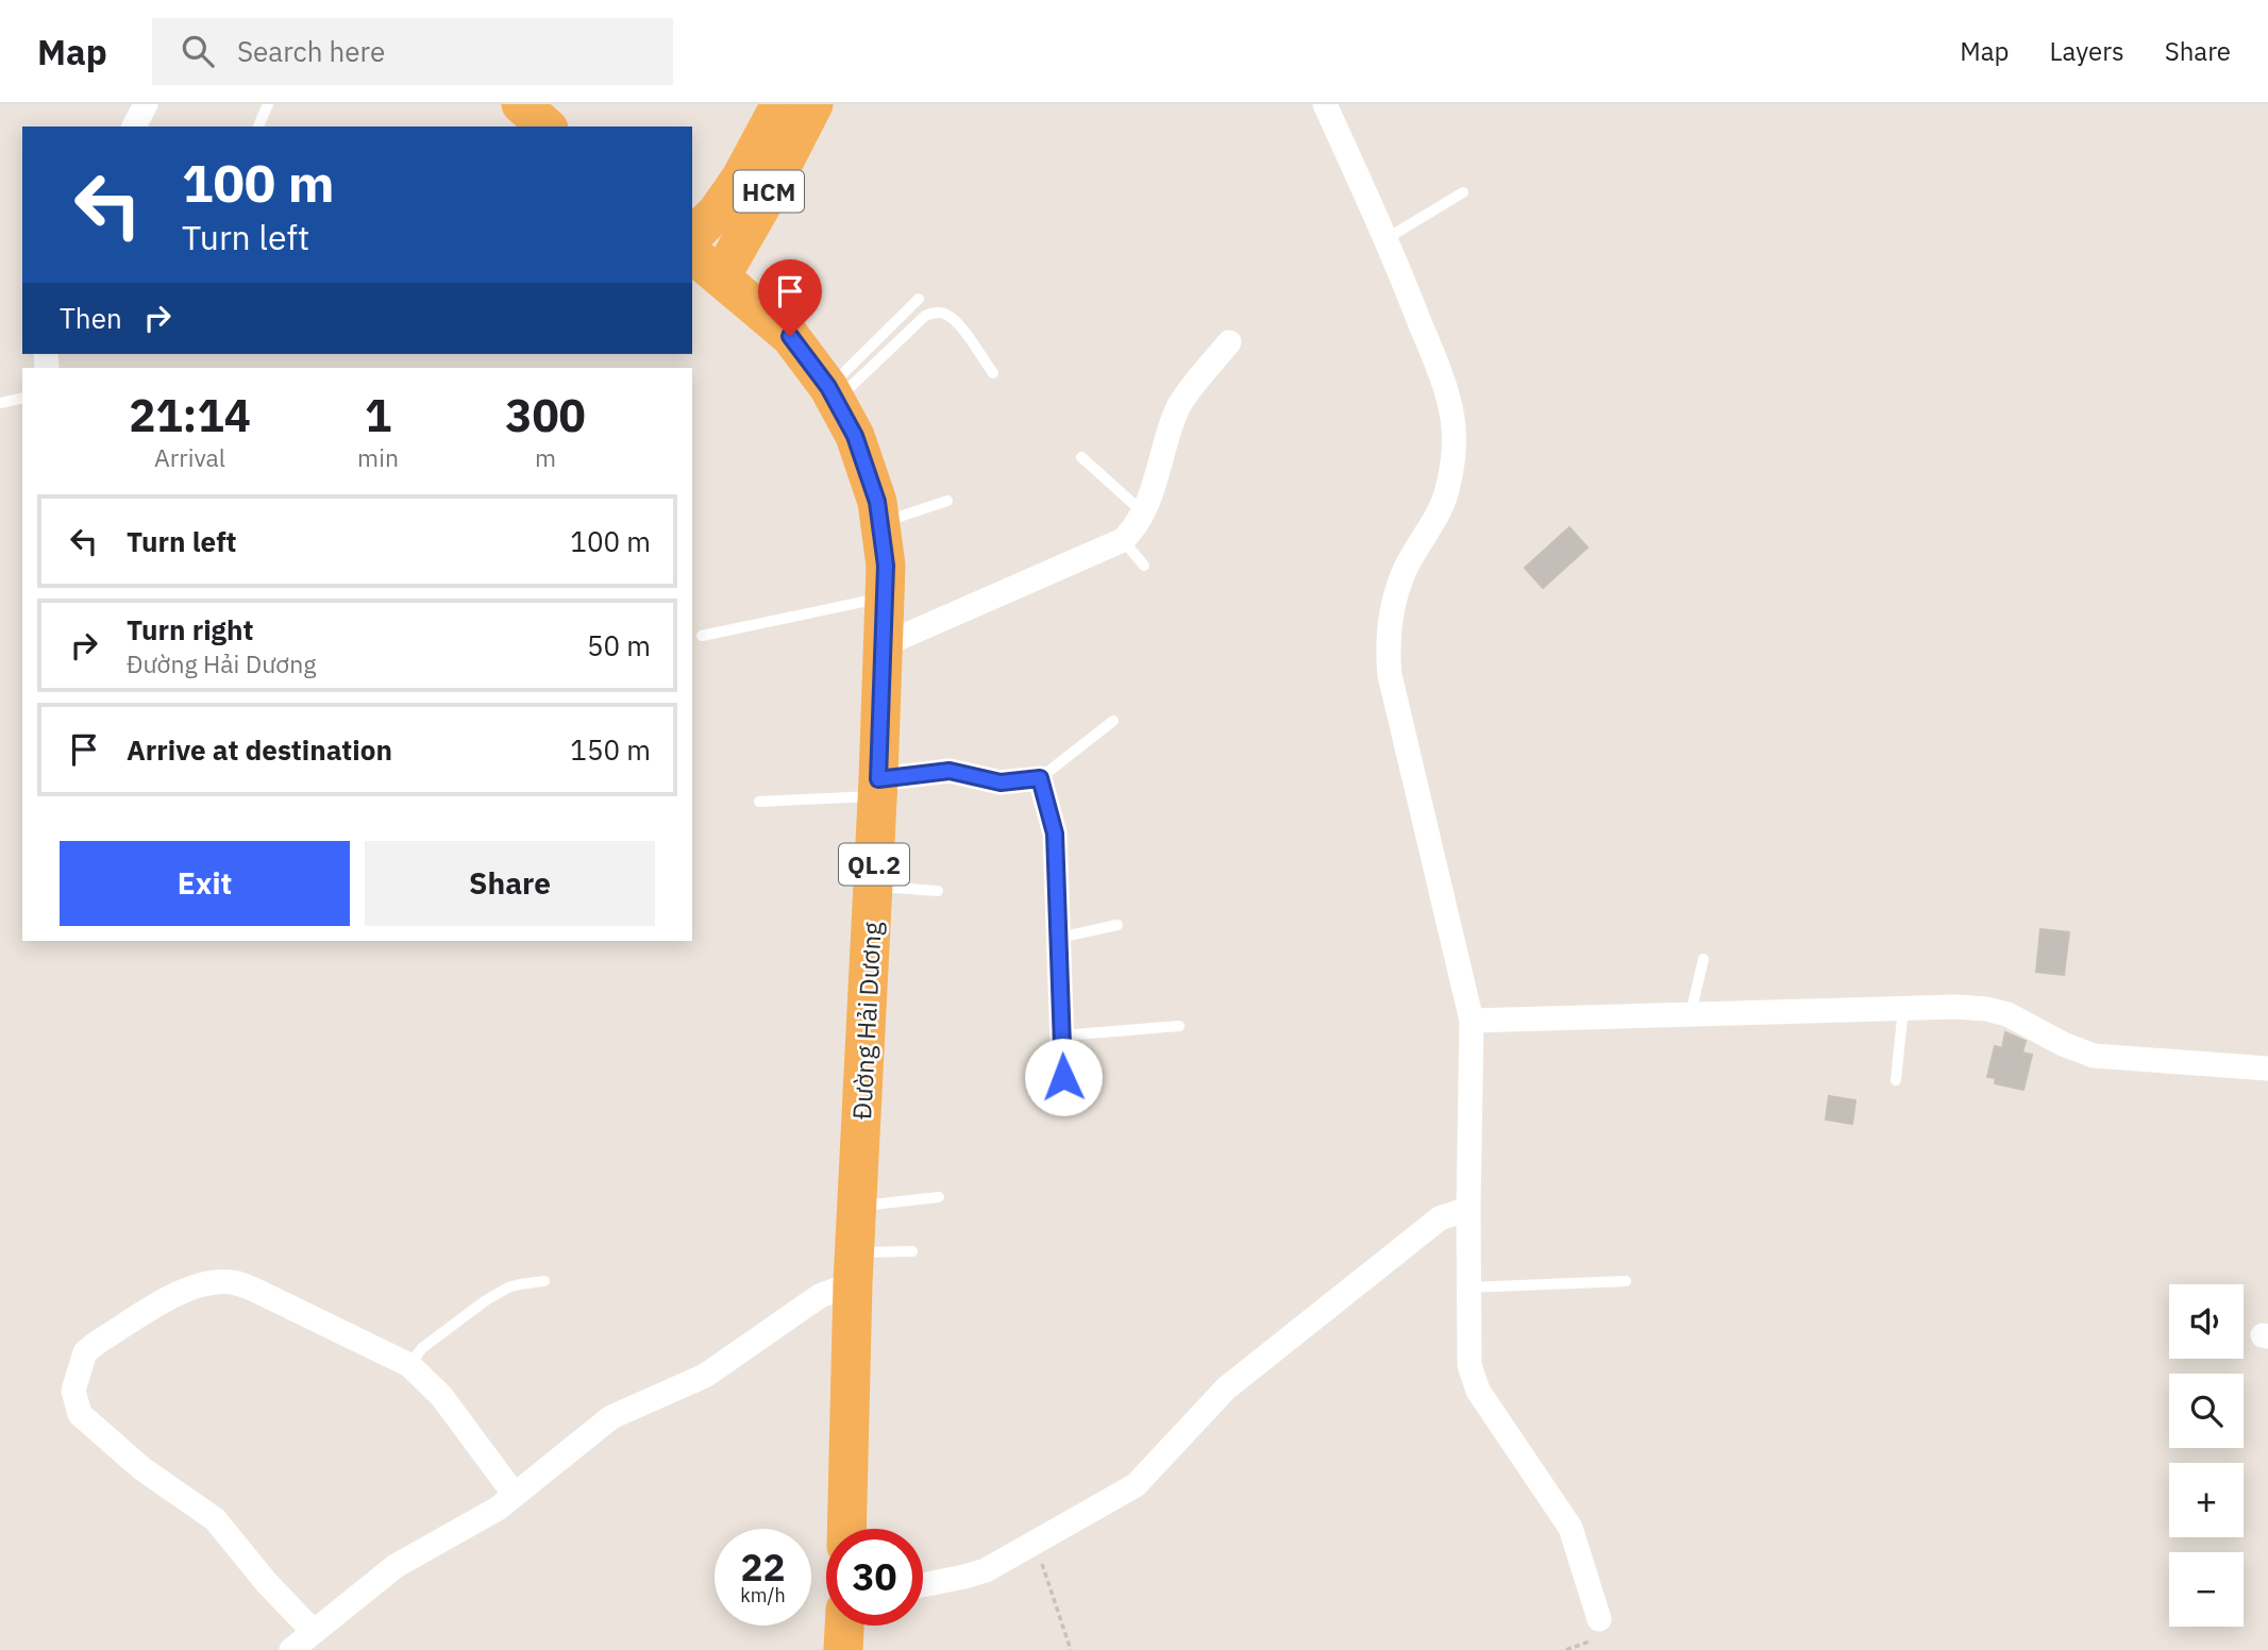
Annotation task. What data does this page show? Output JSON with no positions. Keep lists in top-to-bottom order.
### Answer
{
  "streets": {
    "highway": ["HCM", "QL.2", "Đường Hải Dương"]
  },
  "crossings": [
    ["HCM", "Đường Hải Dương"]
  ],
  "page": {
    "header": "Map",
    "search": "Search here",
    "nav": ["Map", "Layers", "Share"],
    "turn": ["100 m", "Turn left"],
    "then": "Then",
    "eta": [
      "21:14",
      "Arrival",
      "1",
      "min",
      "300",
      "m"
    ],
    "list": [
      {
        "name": "Turn left",
        "value": "100 m"
      },
      {
        "name": "Turn right",
        "note": "Đường Hải Dương",
        "value": "50 m"
      },
      {
        "name": "Arrive at destination",
        "value": "150 m"
      }
    ],
    "buttons": ["Exit", "Share"],
    "map_buttons": ["+", "−"],
    "speed": "22 km/h",
    "limit": "30"
  }
}
